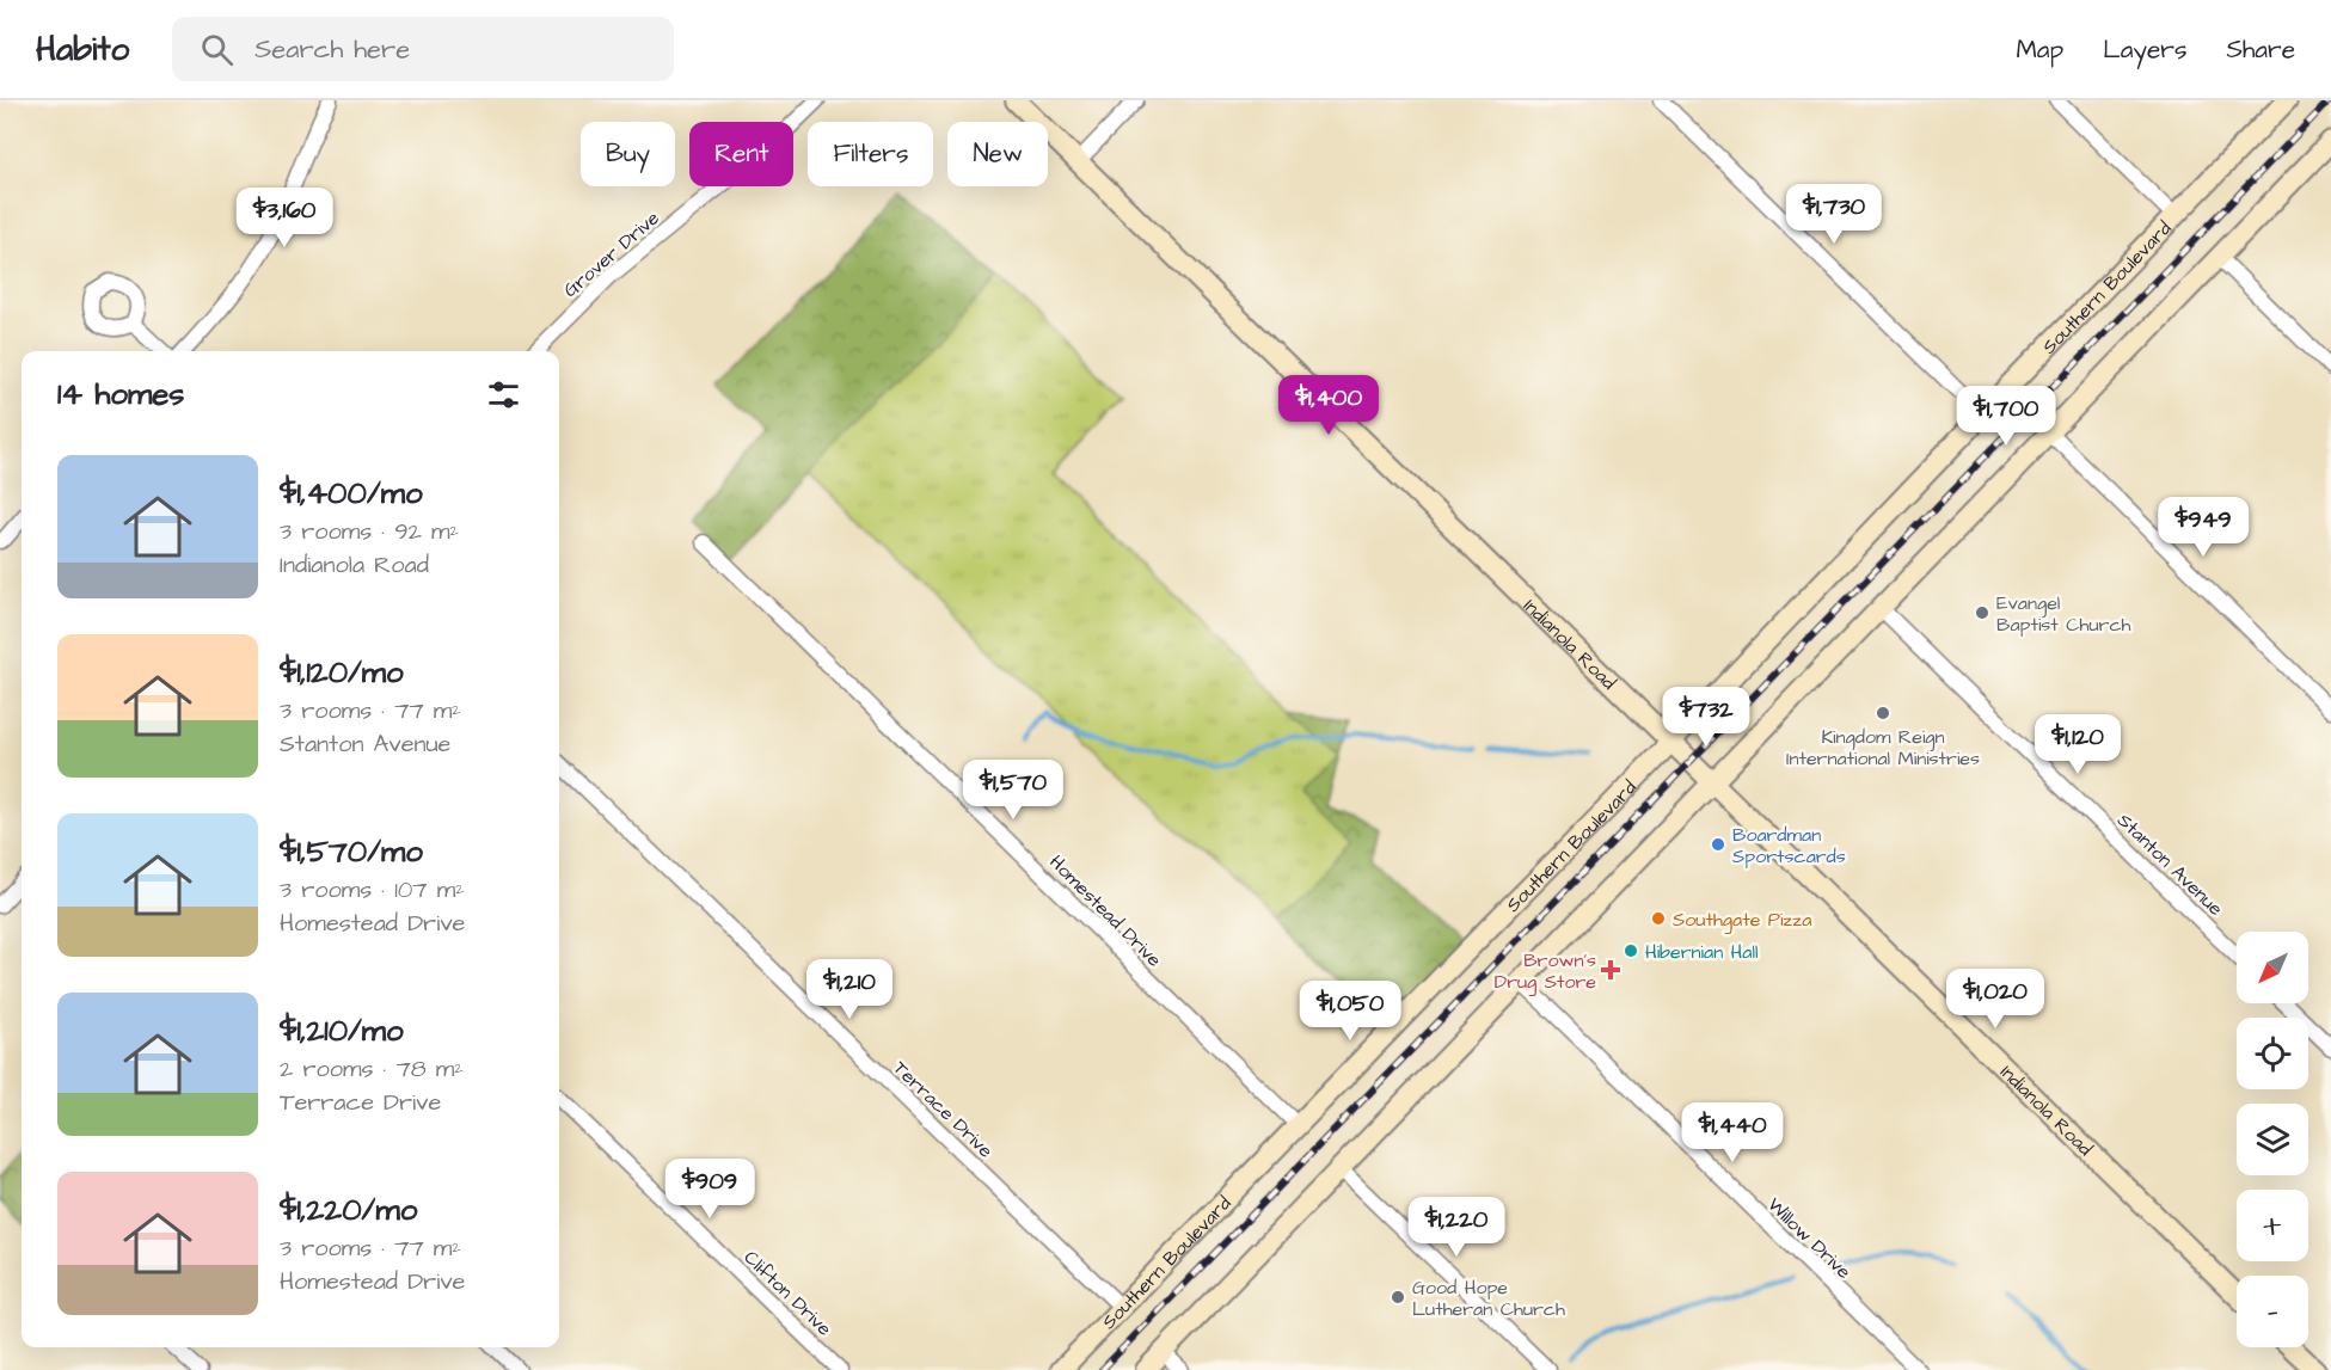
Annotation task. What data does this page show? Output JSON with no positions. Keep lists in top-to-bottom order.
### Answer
{
  "streets": {
    "street": [
      "Grover Drive",
      "Southern Boulevard",
      "Indianola Road",
      "Stanton Avenue",
      "Homestead Drive",
      "Terrace Drive",
      "Willow Drive",
      "Clifton Drive"
    ]
  },
  "crossings": [
    ["Southern Boulevard", "Indianola Road"],
    ["Southern Boulevard", "Homestead Drive"],
    ["Southern Boulevard", "Terrace Drive"]
  ],
  "places": {
    "other": [
      "Evangel Baptist Church",
      "Kingdom Reign International Ministries",
      "Boardman Sportscards",
      "Southgate Pizza",
      "Hibernian Hall",
      "Good Hope Lutheran Church"
    ],
    "health": ["Brown's Drug Store"]
  },
  "north": "bottom left",
  "page": {
    "header": "Habito",
    "search": "Search here",
    "nav": ["Map", "Layers", "Share"],
    "chip": [
      "Buy",
      "Rent",
      "Filters",
      "New"
    ],
    "price": [
      "$1,730",
      "$3,160",
      "$1,400",
      "$1,700",
      "$949",
      "$732",
      "$1,120",
      "$1,570",
      "$1,210",
      "$1,020",
      "$1,050",
      "$1,440",
      "$909",
      "$1,220"
    ],
    "heading": "14 homes",
    "list": [
      {
        "name": "$1,400/mo",
        "note": "3 rooms · 92 m² · Indianola Road"
      },
      {
        "name": "$1,120/mo",
        "note": "3 rooms · 77 m² · Stanton Avenue"
      },
      {
        "name": "$1,570/mo",
        "note": "3 rooms · 107 m² · Homestead Drive"
      },
      {
        "name": "$1,210/mo",
        "note": "2 rooms · 78 m² · Terrace Drive"
      },
      {
        "name": "$1,220/mo",
        "note": "3 rooms · 77 m² · Homestead Drive"
      }
    ],
    "map_buttons": ["+", "−"]
  }
}
